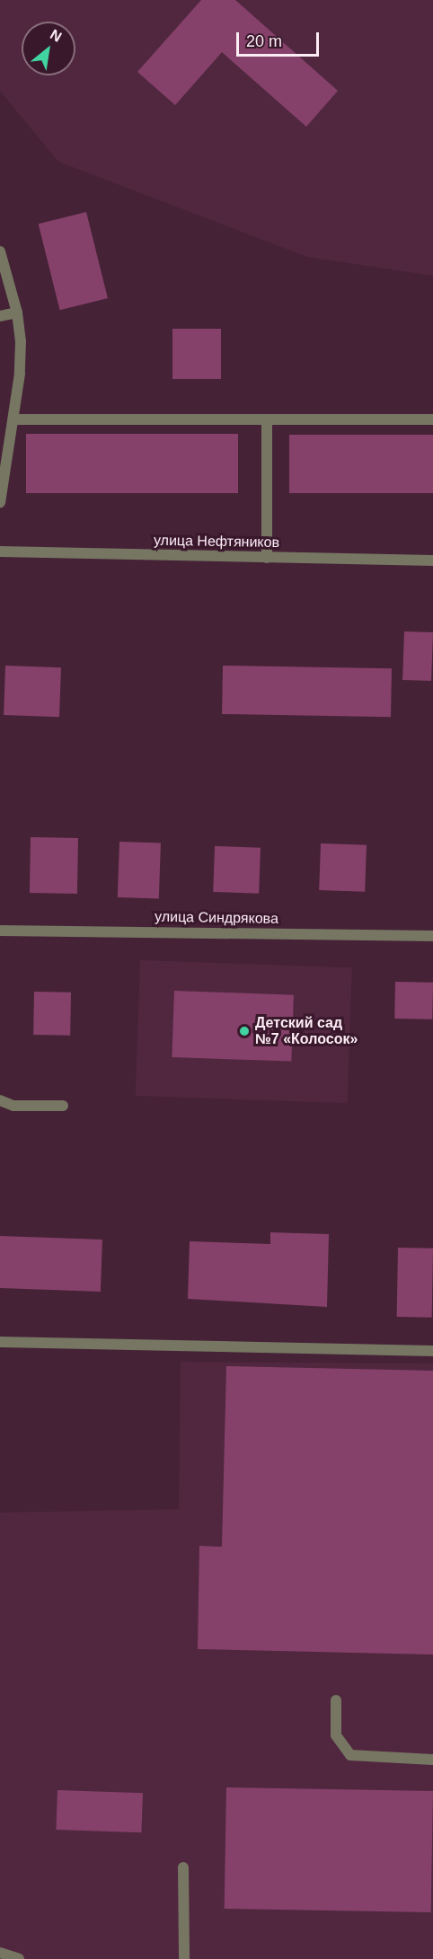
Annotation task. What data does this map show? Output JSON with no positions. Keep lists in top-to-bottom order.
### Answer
{
  "streets": {
    "street": ["улица Нефтяников", "улица Синдрякова"]
  },
  "places": ["Детский сад №7 «Колосок»"],
  "scale_bar": "20 m",
  "north": "top right"
}
